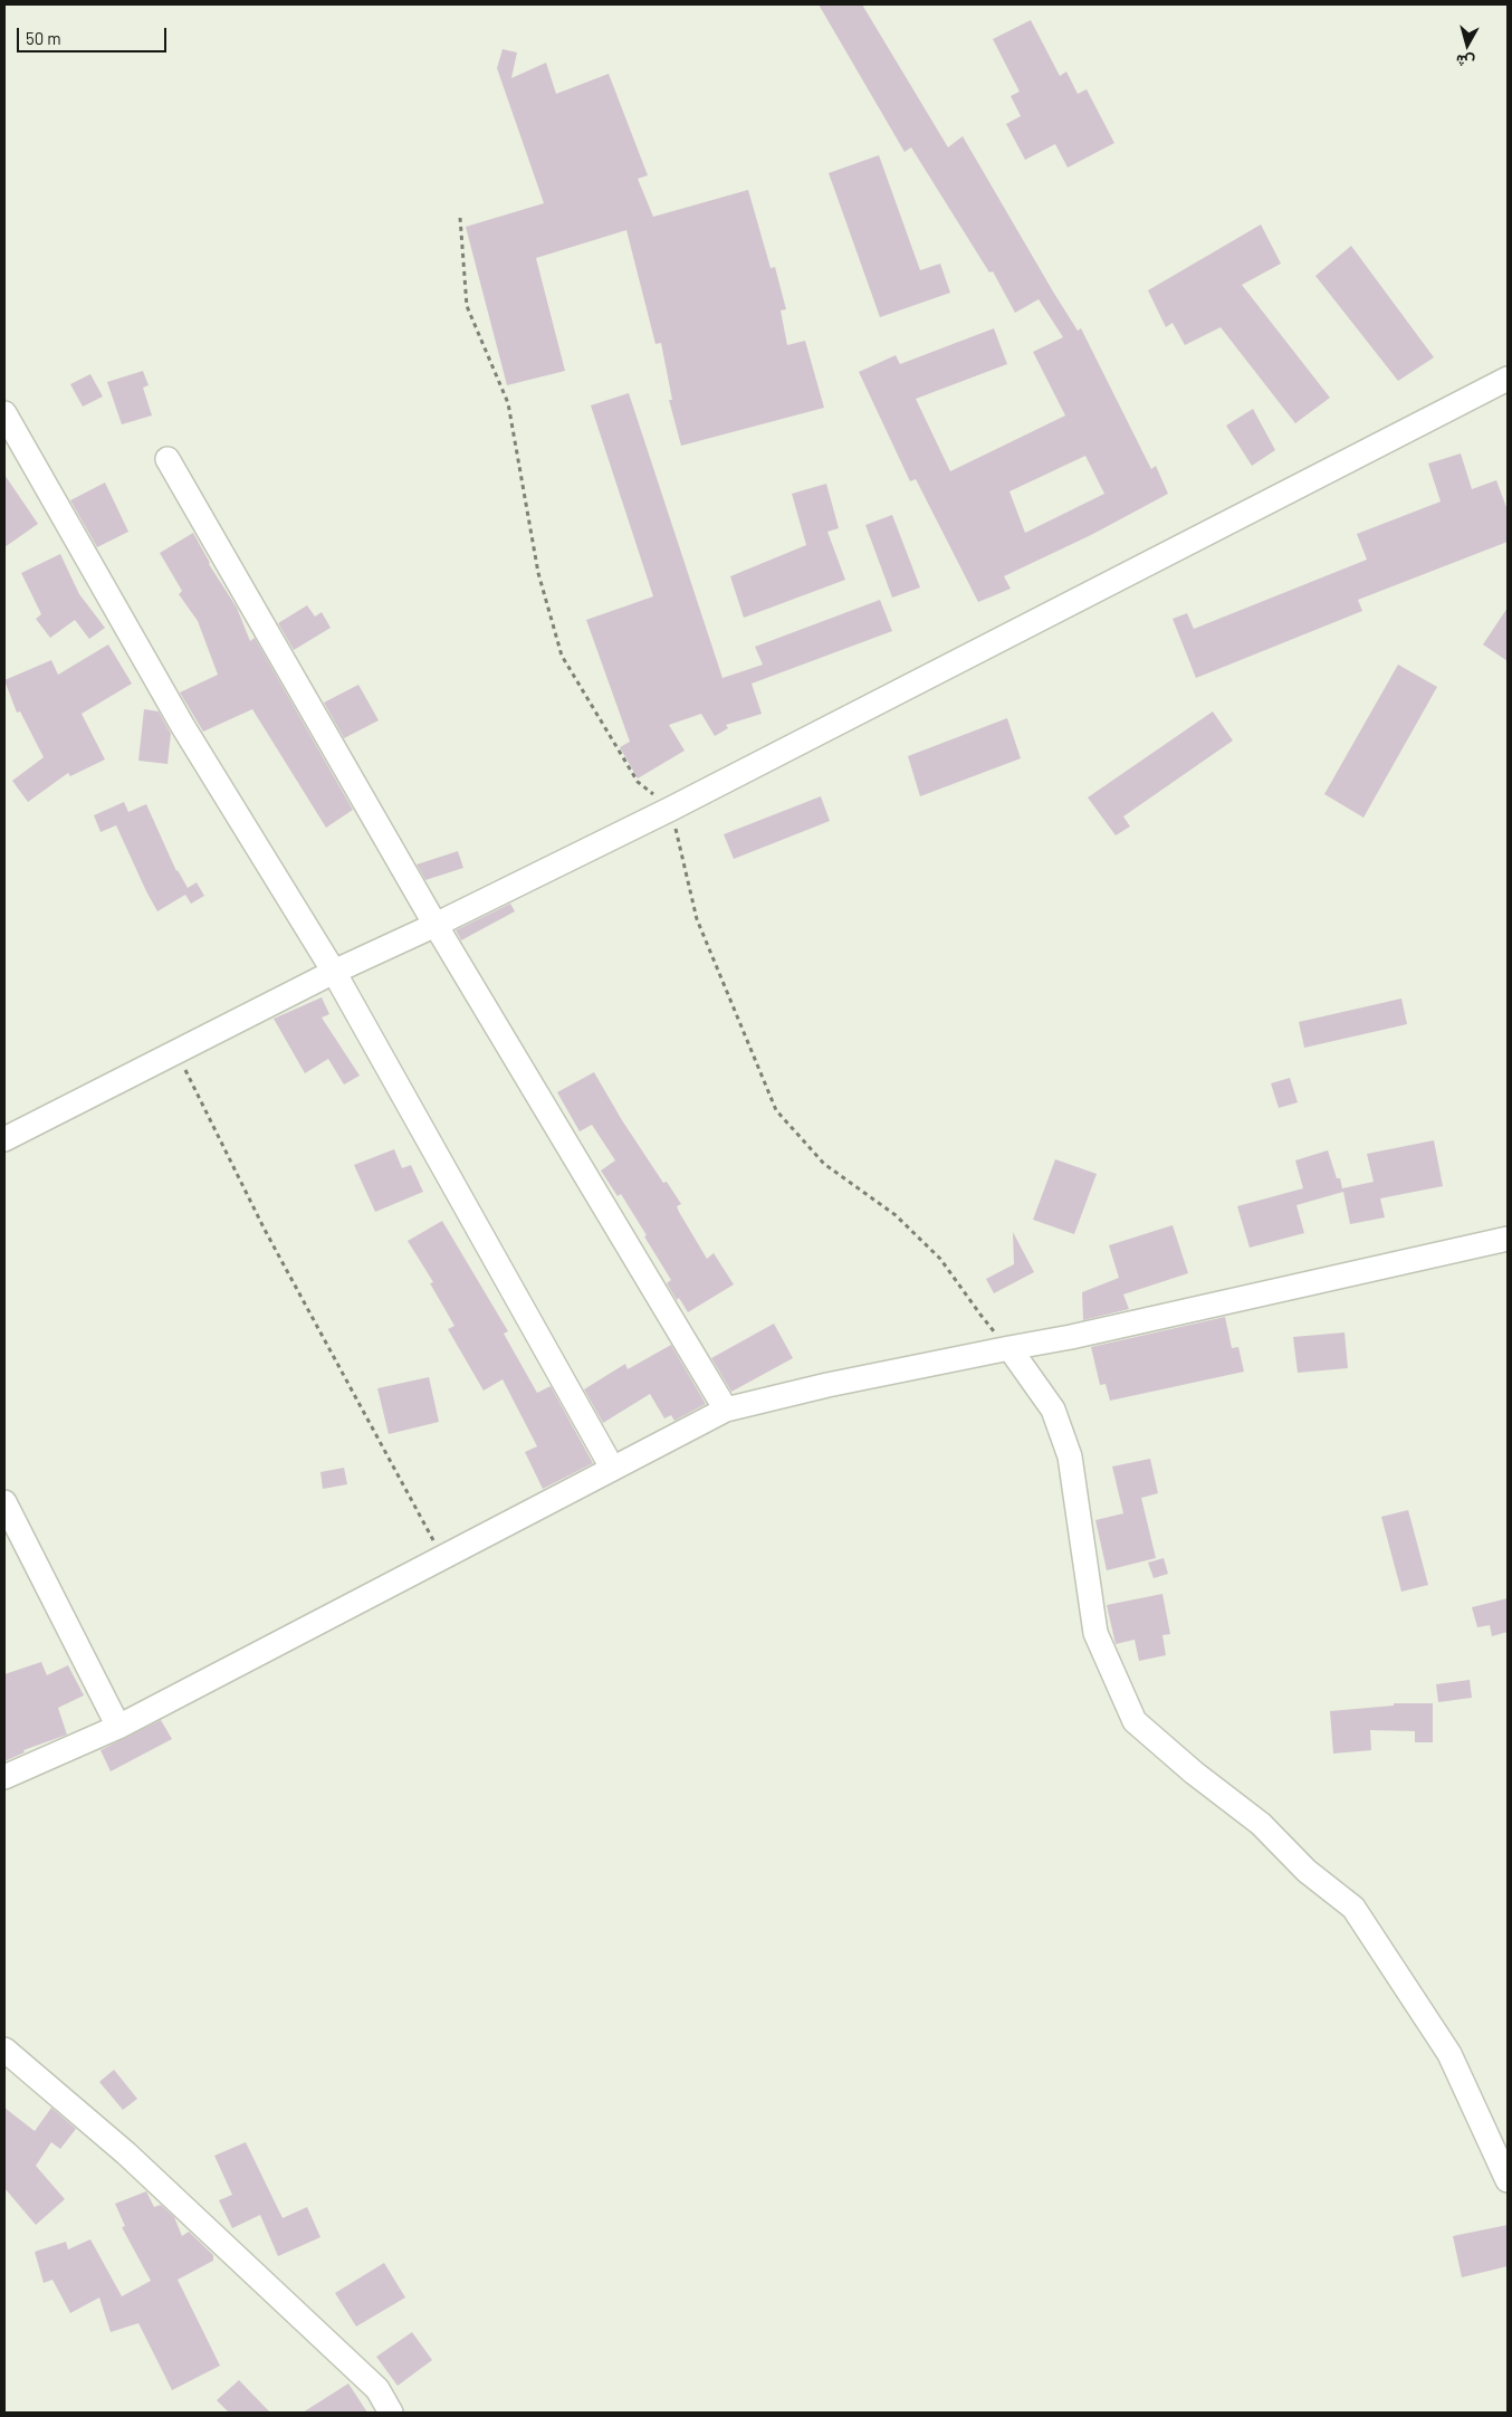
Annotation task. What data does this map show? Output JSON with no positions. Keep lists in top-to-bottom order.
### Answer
{
  "scale_bar": "50 m",
  "north": "bottom"
}
